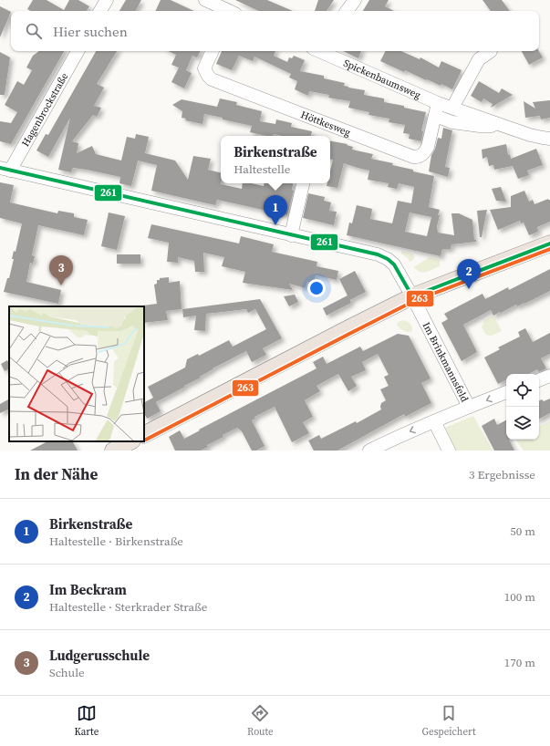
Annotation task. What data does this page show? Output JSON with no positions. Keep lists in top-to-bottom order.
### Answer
{
  "streets": {
    "street": [
      "Spickenbaumsweg",
      "Hagenbrockstraße",
      "Höttkesweg",
      "Im Brinkmannsfeld"
    ]
  },
  "crossings": [
    ["Spickenbaumsweg", "Höttkesweg"],
    ["Hagenbrockstraße", "Im Brinkmannsfeld"]
  ],
  "lines": ["transit line 261", "transit line 263"],
  "page": {
    "search": "Hier suchen",
    "popup": ["Birkenstraße", "Haltestelle"],
    "pins": ["1", "3", "2"],
    "heading": ["In der Nähe", "3 Ergebnisse"],
    "list": [
      {
        "mark": "1",
        "name": "Birkenstraße",
        "note": "Haltestelle · Birkenstraße",
        "value": "50 m"
      },
      {
        "mark": "2",
        "name": "Im Beckram",
        "note": "Haltestelle · Sterkrader Straße",
        "value": "100 m"
      },
      {
        "mark": "3",
        "name": "Ludgerusschule",
        "note": "Schule",
        "value": "170 m"
      }
    ],
    "nav": ["Karte", "Route", "Gespeichert"]
  }
}
